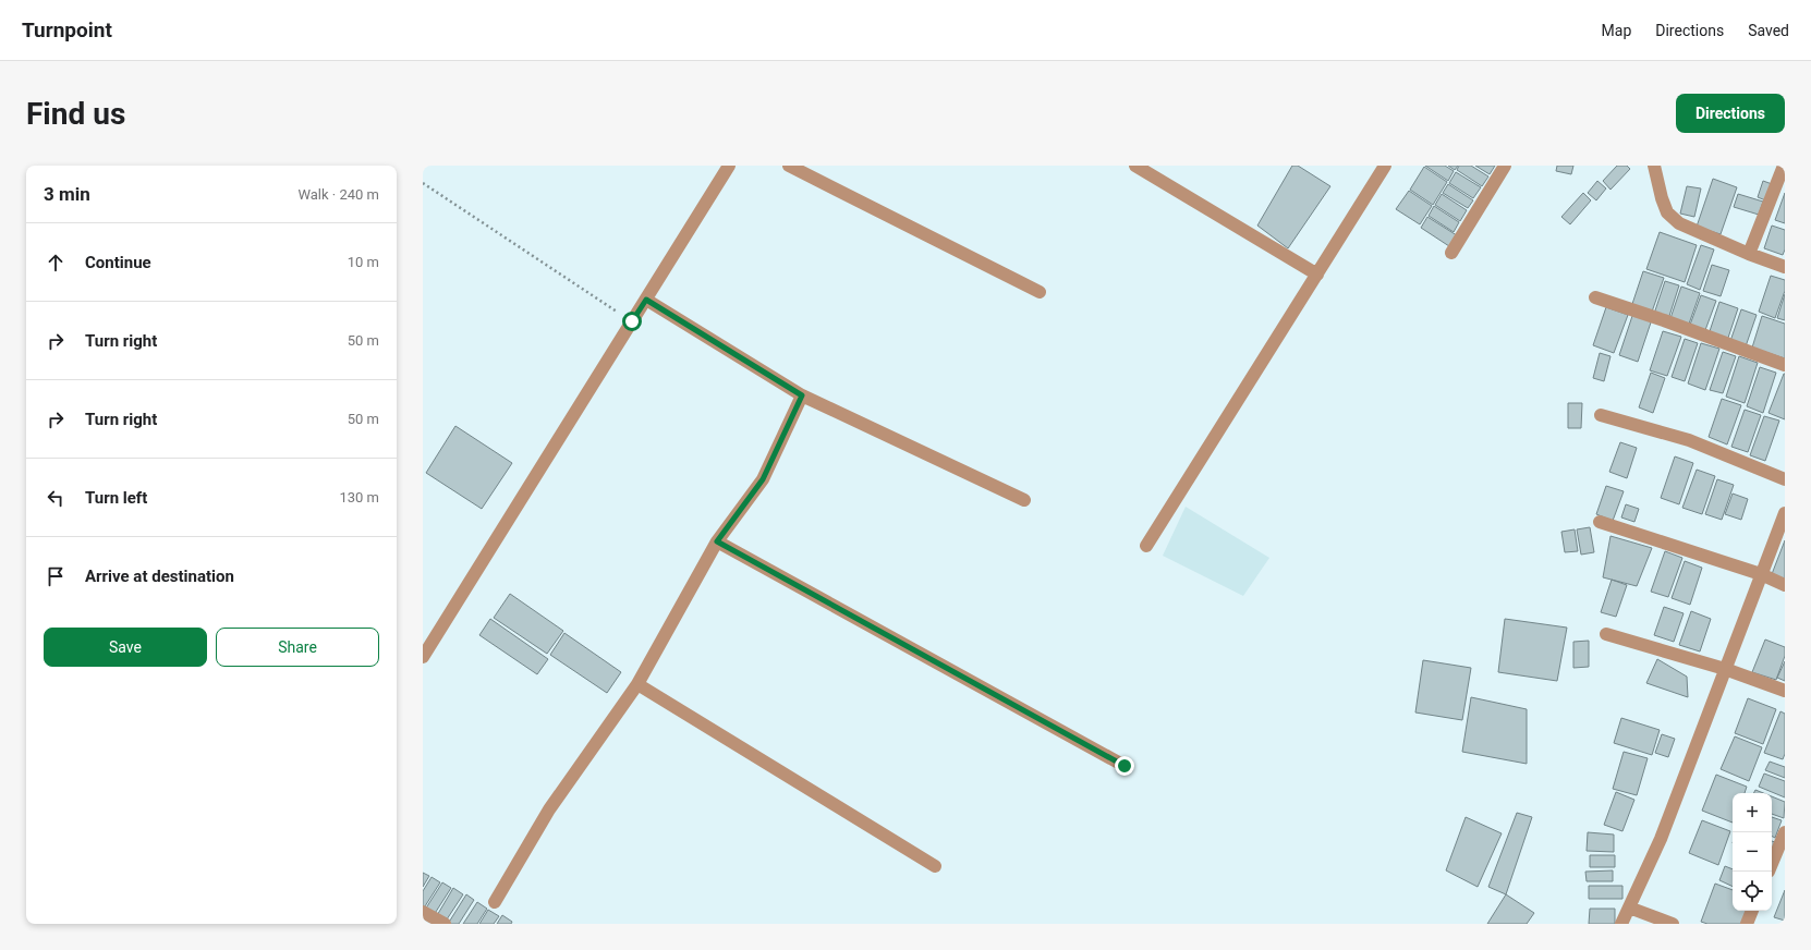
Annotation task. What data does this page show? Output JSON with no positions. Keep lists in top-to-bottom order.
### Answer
{
  "page": {
    "header": "Turnpoint",
    "nav": ["Map", "Directions", "Saved"],
    "buttons": [
      "Directions",
      ["Save", "Share"]
    ],
    "title": "Find us",
    "heading": ["3 min", "Walk · 240 m"],
    "list": [
      ["Continue", "10 m"],
      ["Turn right", "50 m"],
      ["Turn right", "50 m"],
      ["Turn left", "130 m"],
      "Arrive at destination"
    ],
    "map_buttons": ["+", "−"]
  }
}
